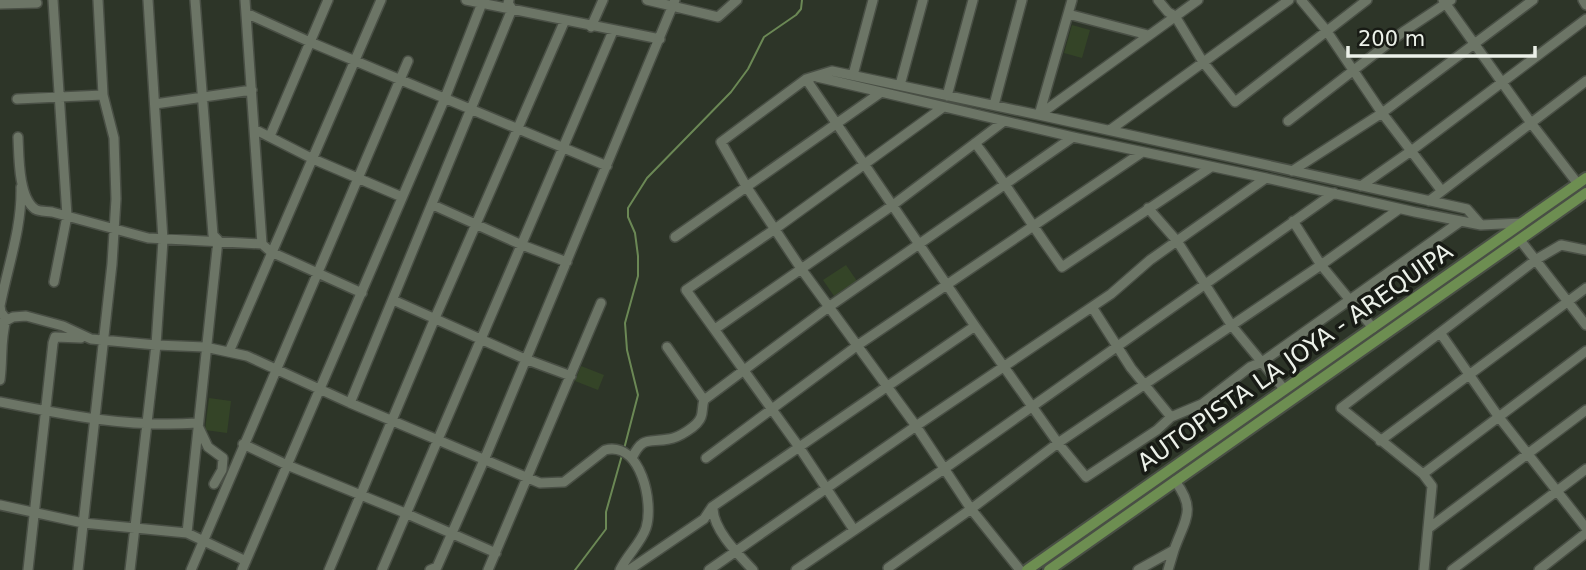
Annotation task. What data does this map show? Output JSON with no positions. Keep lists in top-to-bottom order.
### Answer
{
  "streets": {
    "main road": ["AUTOPISTA LA JOYA - AREQUIPA"]
  },
  "scale_bar": "200 m"
}
